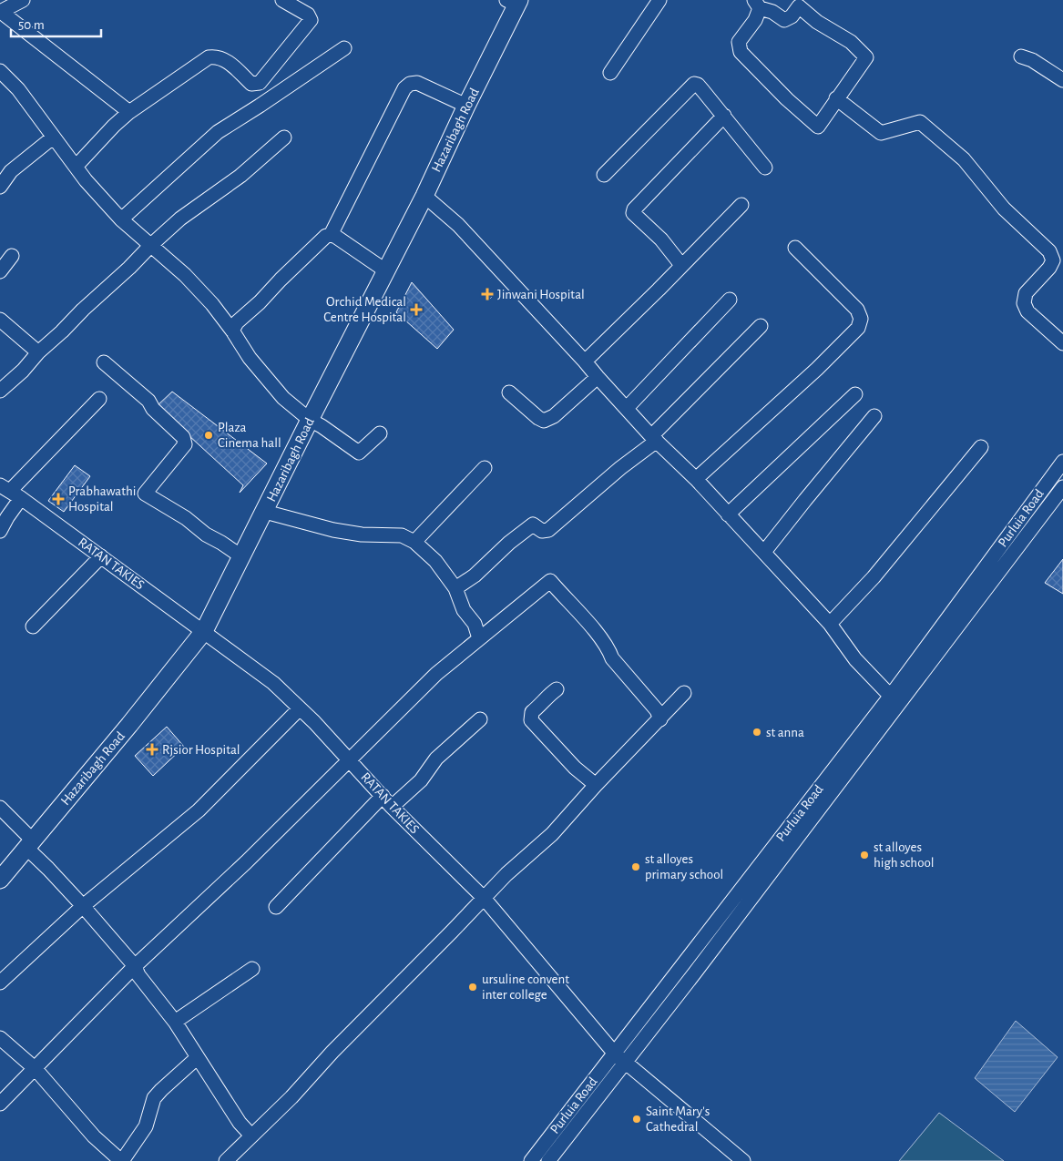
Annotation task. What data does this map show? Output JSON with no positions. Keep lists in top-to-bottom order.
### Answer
{
  "streets": {
    "main road": ["Hazaribagh Road"],
    "street": ["Purluia Road", "RATAN TAKIES"]
  },
  "crossings": [
    ["Hazaribagh Road", "RATAN TAKIES"],
    ["Purluia Road", "RATAN TAKIES"]
  ],
  "places": {
    "health": [
      "Jinwani Hospital",
      "Orchid Medical Centre Hospital",
      "Prabhawathi Hospital",
      "Rjsior Hospital"
    ],
    "other": [
      "Plaza Cinema hall",
      "st anna",
      "st alloyes high school",
      "st alloyes primary school",
      "ursuline convent inter college",
      "Saint Mary's Cathedral"
    ]
  },
  "scale_bar": "50 m"
}
